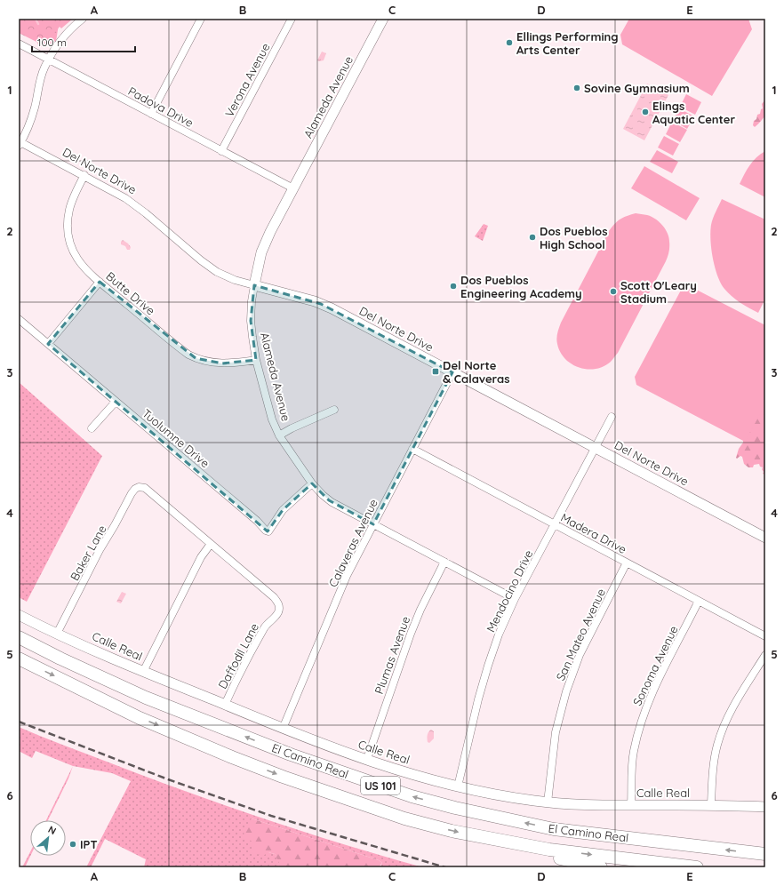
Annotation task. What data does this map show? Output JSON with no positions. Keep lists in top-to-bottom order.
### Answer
{
  "streets": {
    "highway": ["El Camino Real", "US 101"],
    "street": [
      "Verona Avenue",
      "Alameda Avenue",
      "Padova Drive",
      "Del Norte Drive",
      "Butte Drive",
      "Tuolumne Drive",
      "Madera Drive",
      "Calaveras Avenue",
      "Baker Lane",
      "Mendocino Drive",
      "San Mateo Avenue",
      "Calle Real",
      "Plumas Avenue",
      "Daffodil Lane",
      "Sonoma Avenue"
    ]
  },
  "crossings": [
    ["Verona Avenue", "Padova Drive"],
    ["Alameda Avenue", "Padova Drive"],
    ["Alameda Avenue", "Del Norte Drive"],
    ["Alameda Avenue", "Butte Drive"],
    ["Alameda Avenue", "Tuolumne Drive"],
    ["Alameda Avenue", "Calaveras Avenue"],
    ["Alameda Avenue", "Mendocino Drive"],
    ["Alameda Avenue", "Plumas Avenue"],
    ["Del Norte Drive", "Butte Drive"],
    ["Del Norte Drive", "Calaveras Avenue"],
    ["Del Norte Drive", "Mendocino Drive"],
    ["Madera Drive", "Calaveras Avenue"],
    ["Madera Drive", "Mendocino Drive"],
    ["Madera Drive", "San Mateo Avenue"],
    ["Madera Drive", "Sonoma Avenue"],
    ["Calaveras Avenue", "Calle Real"],
    ["Baker Lane", "Calle Real"],
    ["Baker Lane", "Daffodil Lane"],
    ["Mendocino Drive", "Calle Real"],
    ["San Mateo Avenue", "Calle Real"],
    ["Calle Real", "Plumas Avenue"],
    ["Calle Real", "Daffodil Lane"],
    ["Calle Real", "Sonoma Avenue"]
  ],
  "places": {
    "other": [
      "Ellings Performing Arts Center",
      "Sovine Gymnasium",
      "Elings Aquatic Center",
      "Dos Pueblos High School",
      "Dos Pueblos Engineering Academy",
      "Scott O'Leary Stadium",
      "IPT"
    ],
    "transit": ["Del Norte & Calaveras"]
  },
  "scale_bar": "100 m",
  "north": "top right",
  "grid": {
    "columns": [
      "A",
      "B",
      "C",
      "D",
      "E"
    ],
    "rows": [
      "1",
      "2",
      "3",
      "4",
      "5",
      "6"
    ]
  }
}
